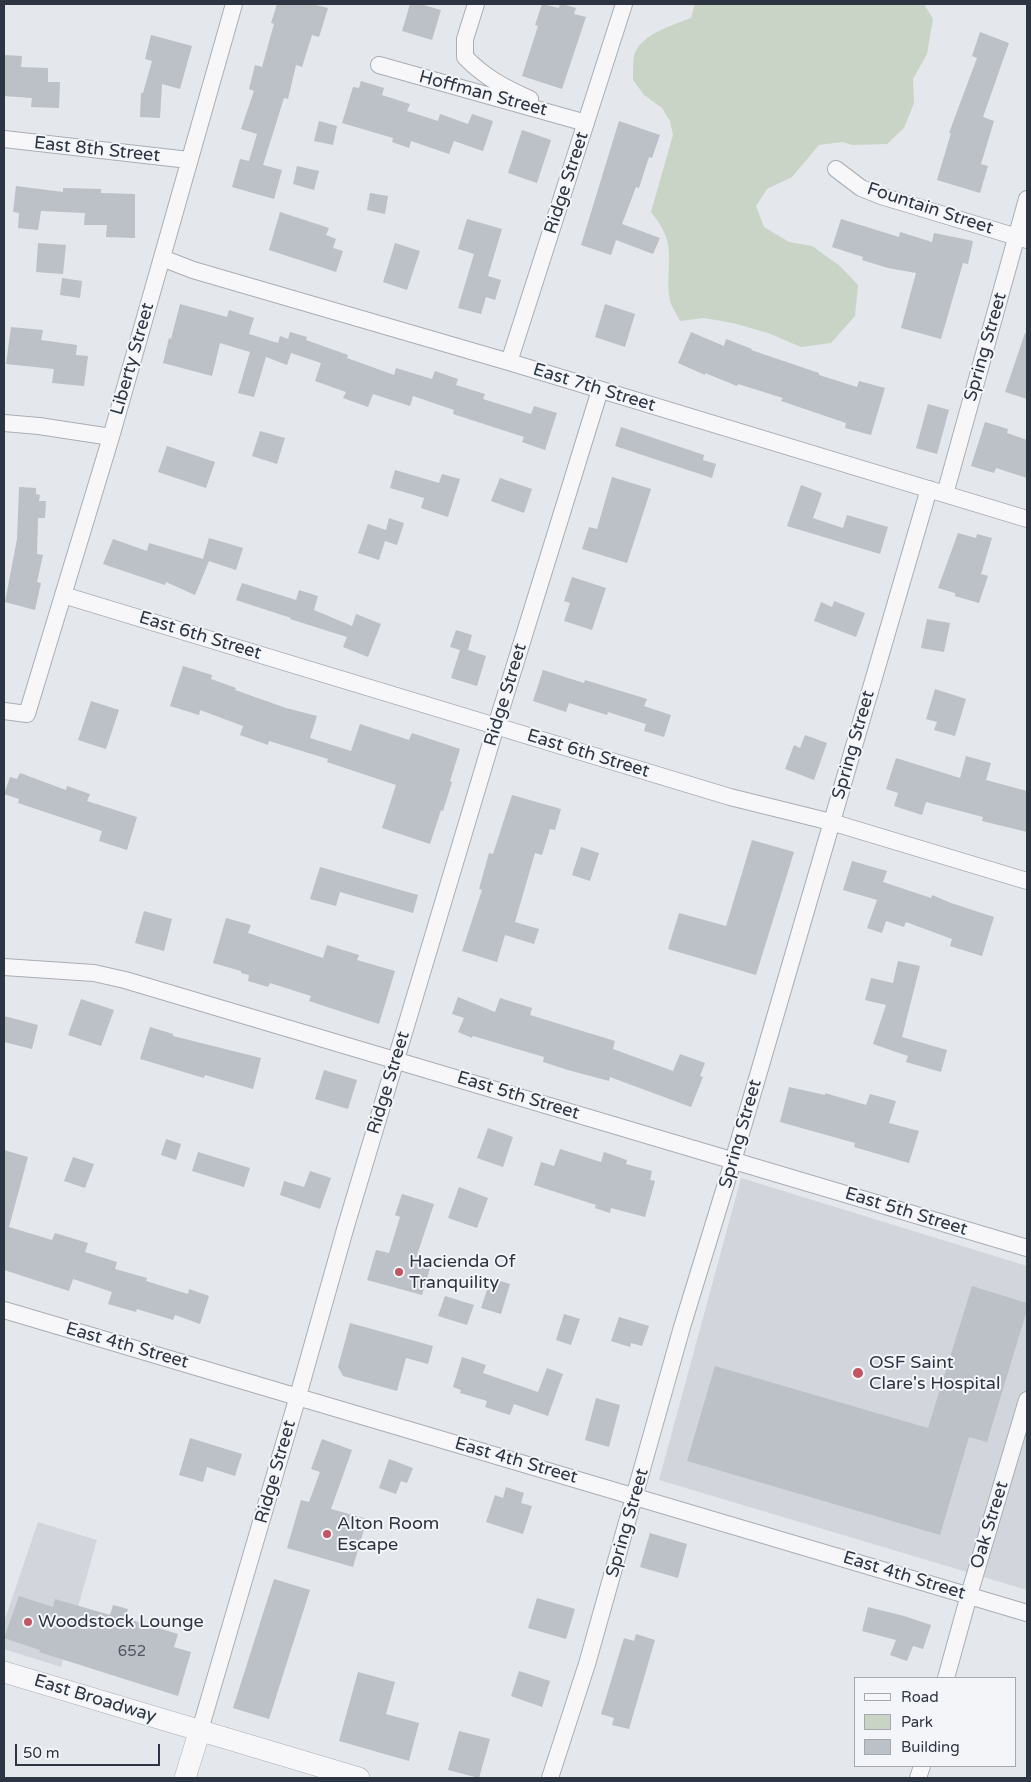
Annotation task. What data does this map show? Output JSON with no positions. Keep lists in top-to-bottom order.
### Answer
{
  "streets": {
    "street": [
      "Hoffman Street",
      "East 8th Street",
      "Ridge Street",
      "Fountain Street",
      "Spring Street",
      "Liberty Street",
      "East 7th Street",
      "East 6th Street",
      "East 5th Street",
      "East 4th Street",
      "Oak Street",
      "East Broadway"
    ]
  },
  "crossings": [
    ["Hoffman Street", "Ridge Street"],
    ["East 8th Street", "Liberty Street"],
    ["Ridge Street", "East 7th Street"],
    ["Ridge Street", "East 6th Street"],
    ["Ridge Street", "East 5th Street"],
    ["Ridge Street", "East 4th Street"],
    ["Ridge Street", "East Broadway"],
    ["Fountain Street", "Spring Street"],
    ["Spring Street", "East 7th Street"],
    ["Spring Street", "East 6th Street"],
    ["Spring Street", "East 5th Street"],
    ["Spring Street", "East 4th Street"],
    ["Liberty Street", "East 7th Street"],
    ["Liberty Street", "East 6th Street"],
    ["East 4th Street", "Oak Street"]
  ],
  "places": [
    "Hacienda Of Tranquility",
    "OSF Saint Clare's Hospital",
    "Alton Room Escape",
    "Woodstock Lounge"
  ],
  "house_numbers": ["652"],
  "legend": ["Road", "Park", "Building"],
  "scale_bar": "50 m"
}
